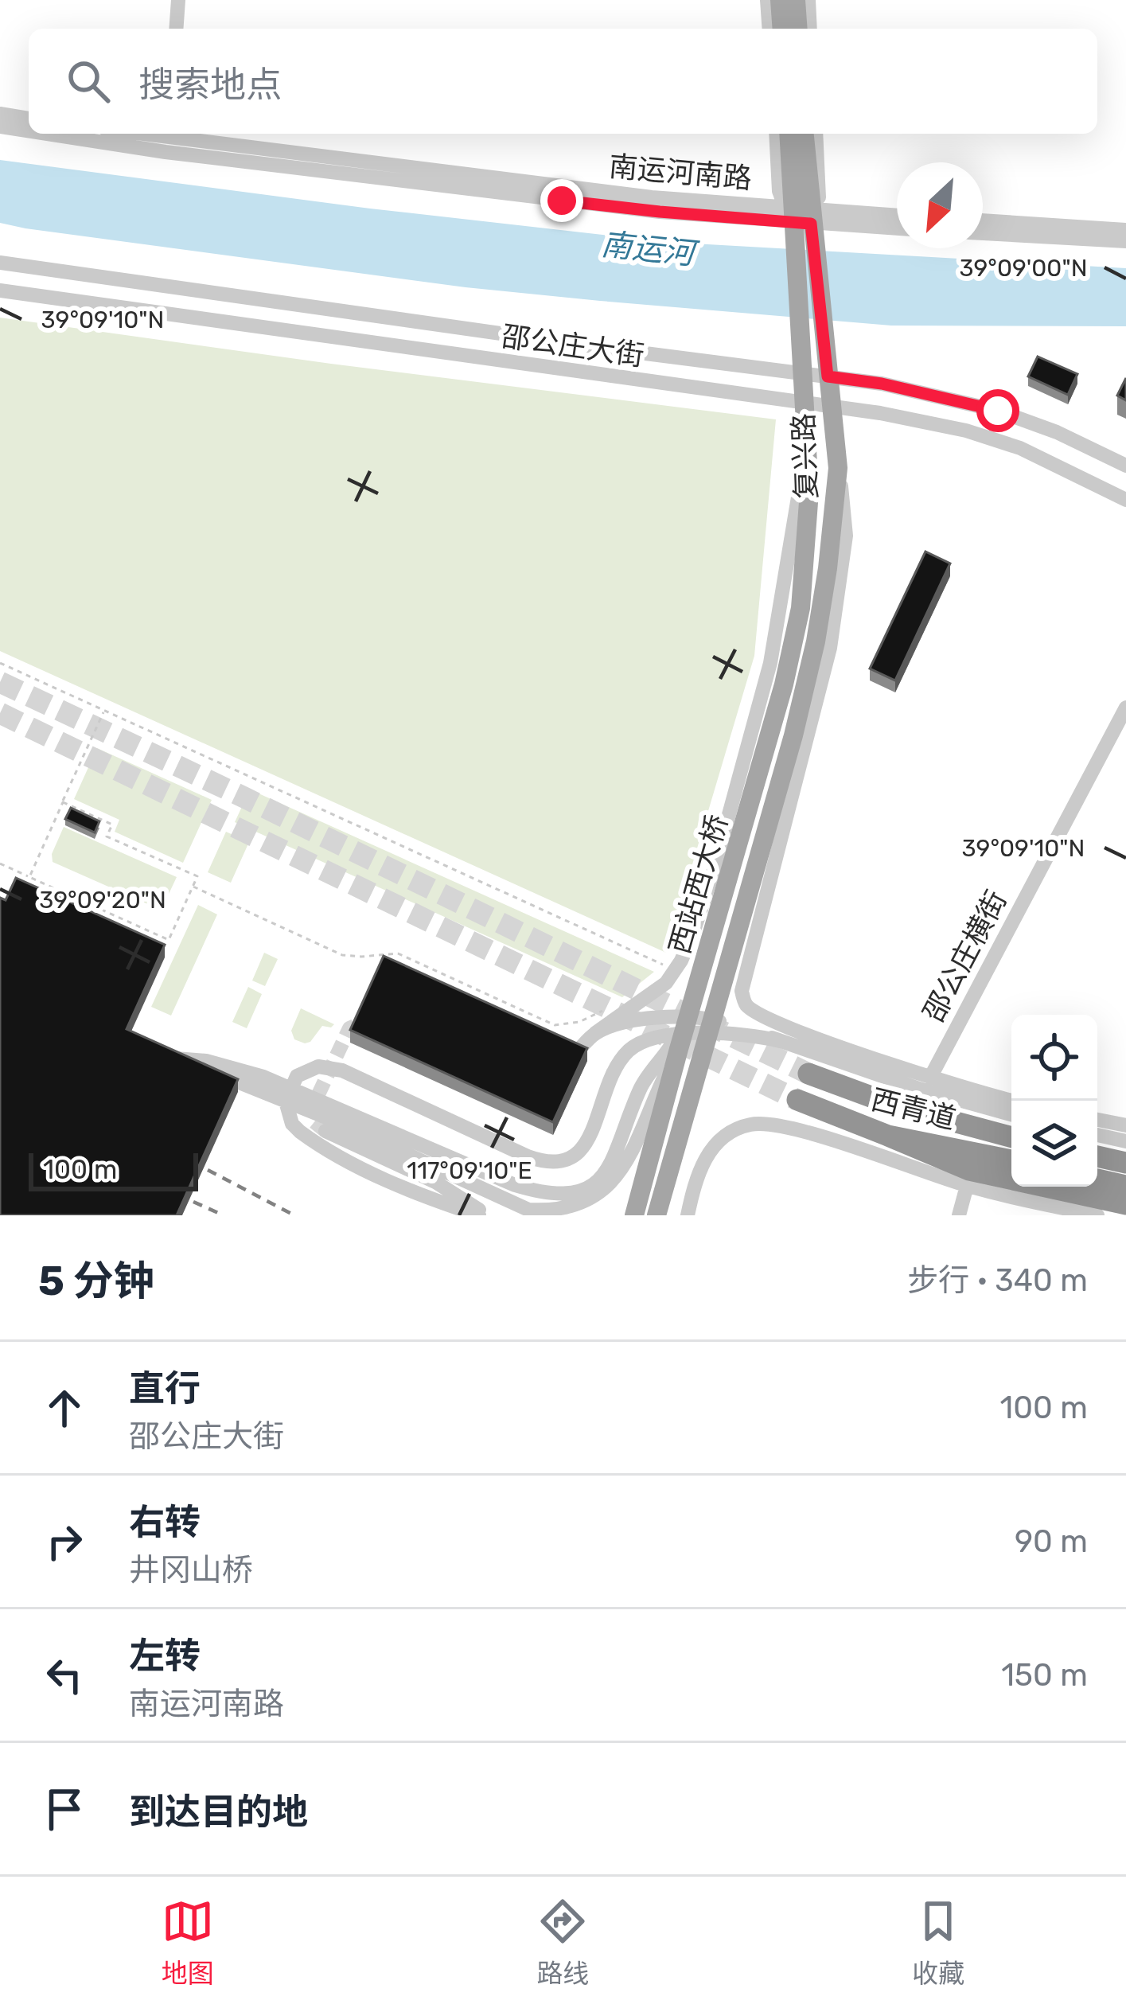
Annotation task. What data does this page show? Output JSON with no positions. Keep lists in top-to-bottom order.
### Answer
{
  "streets": {
    "highway": ["西青道"],
    "main road": ["复兴路", "西站西大桥"],
    "street": ["南运河南路", "邵公庄大街", "邵公庄横街"]
  },
  "crossings": [
    ["南运河南路", "复兴路"],
    ["邵公庄大街", "复兴路"],
    ["复兴路", "西站西大桥"]
  ],
  "water": ["南运河"],
  "scale_bar": "100 m",
  "north": "bottom left",
  "page": {
    "search": "搜索地点",
    "scale": "100 m",
    "heading": ["5 分钟", "步行 · 340 m"],
    "list": [
      ["直行", "邵公庄大街", "100 m"],
      ["右转", "井冈山桥", "90 m"],
      ["左转", "南运河南路", "150 m"],
      "到达目的地"
    ],
    "nav": ["地图", "路线", "收藏"]
  },
  "coordinates": [
    "39°09'00\"N",
    "39°09'10\"N",
    "39°09'20\"N",
    "117°09'10\"E"
  ]
}
